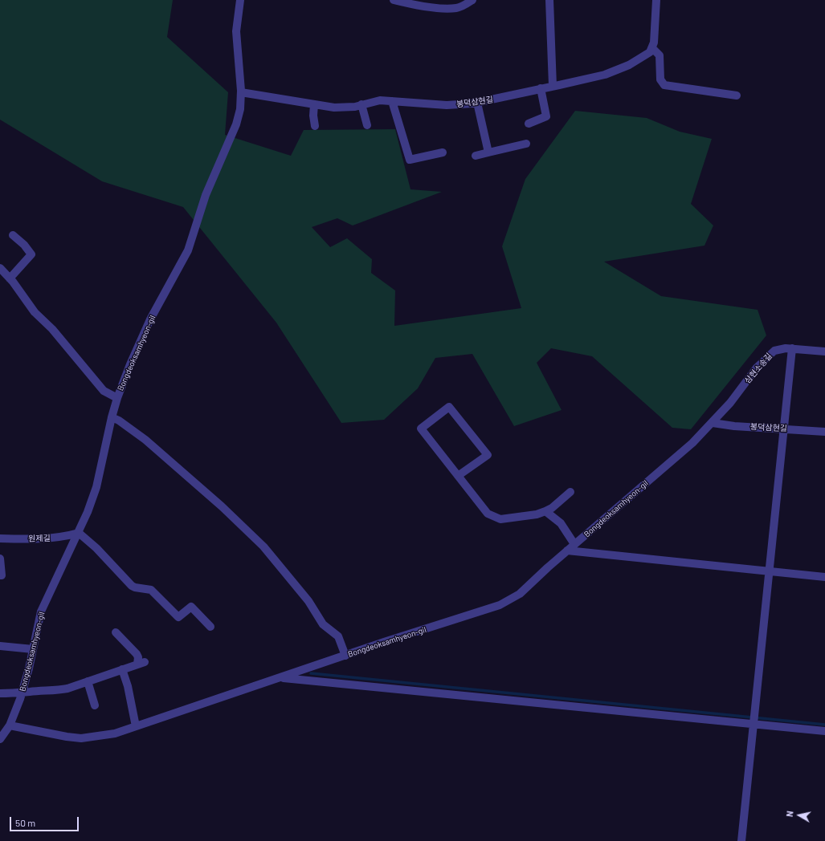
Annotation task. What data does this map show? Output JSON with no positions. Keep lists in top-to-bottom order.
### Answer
{
  "streets": {
    "street": [
      "봉덕삼현길",
      "Bongdeoksamhyeon-gil",
      "삼현소송길",
      "원제길"
    ]
  },
  "crossings": [
    ["봉덕삼현길", "Bongdeoksamhyeon-gil"],
    ["봉덕삼현길", "삼현소송길"],
    ["Bongdeoksamhyeon-gil", "삼현소송길"],
    ["Bongdeoksamhyeon-gil", "원제길"]
  ],
  "scale_bar": "50 m",
  "north": "left"
}
